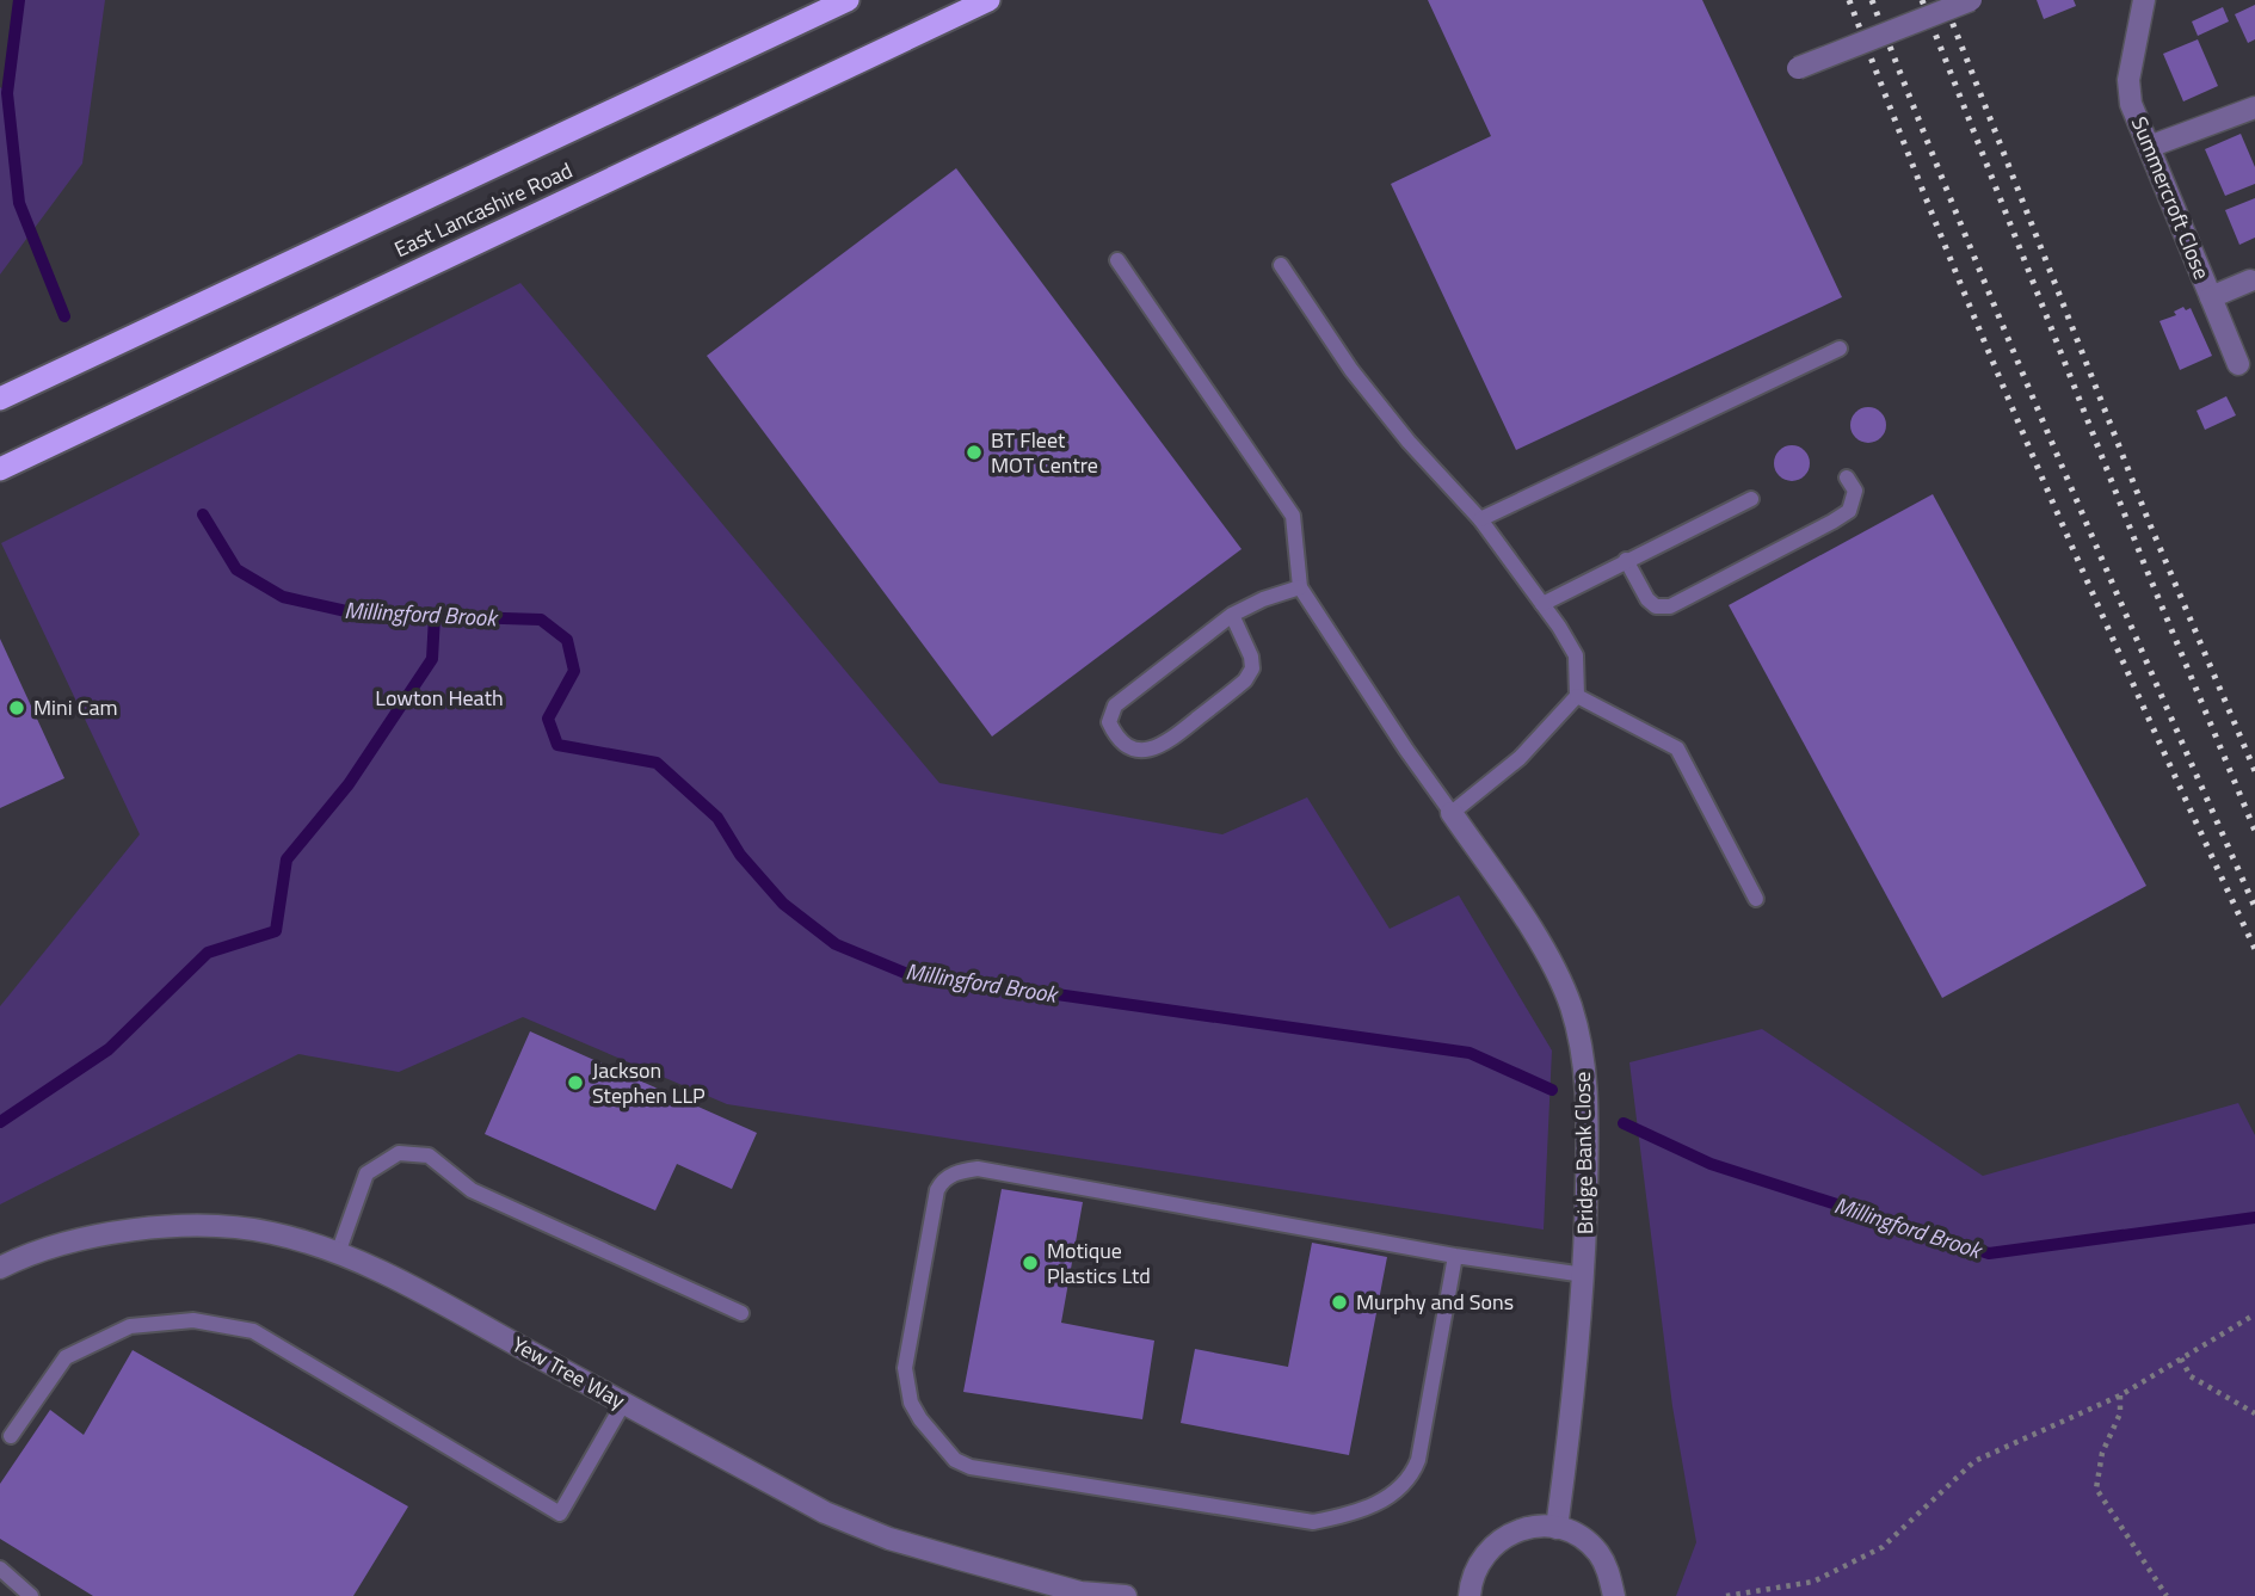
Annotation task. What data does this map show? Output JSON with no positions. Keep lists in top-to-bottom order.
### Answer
{
  "streets": {
    "highway": ["East Lancashire Road"],
    "street": ["Summercroft Close", "Bridge Bank Close", "Yew Tree Way"]
  },
  "water": ["Millingford Brook"],
  "parks": ["Lowton Heath"],
  "places": [
    "BT Fleet MOT Centre",
    "Mini Cam",
    "Jackson Stephen LLP",
    "Motique Plastics Ltd",
    "Murphy and Sons"
  ]
}
